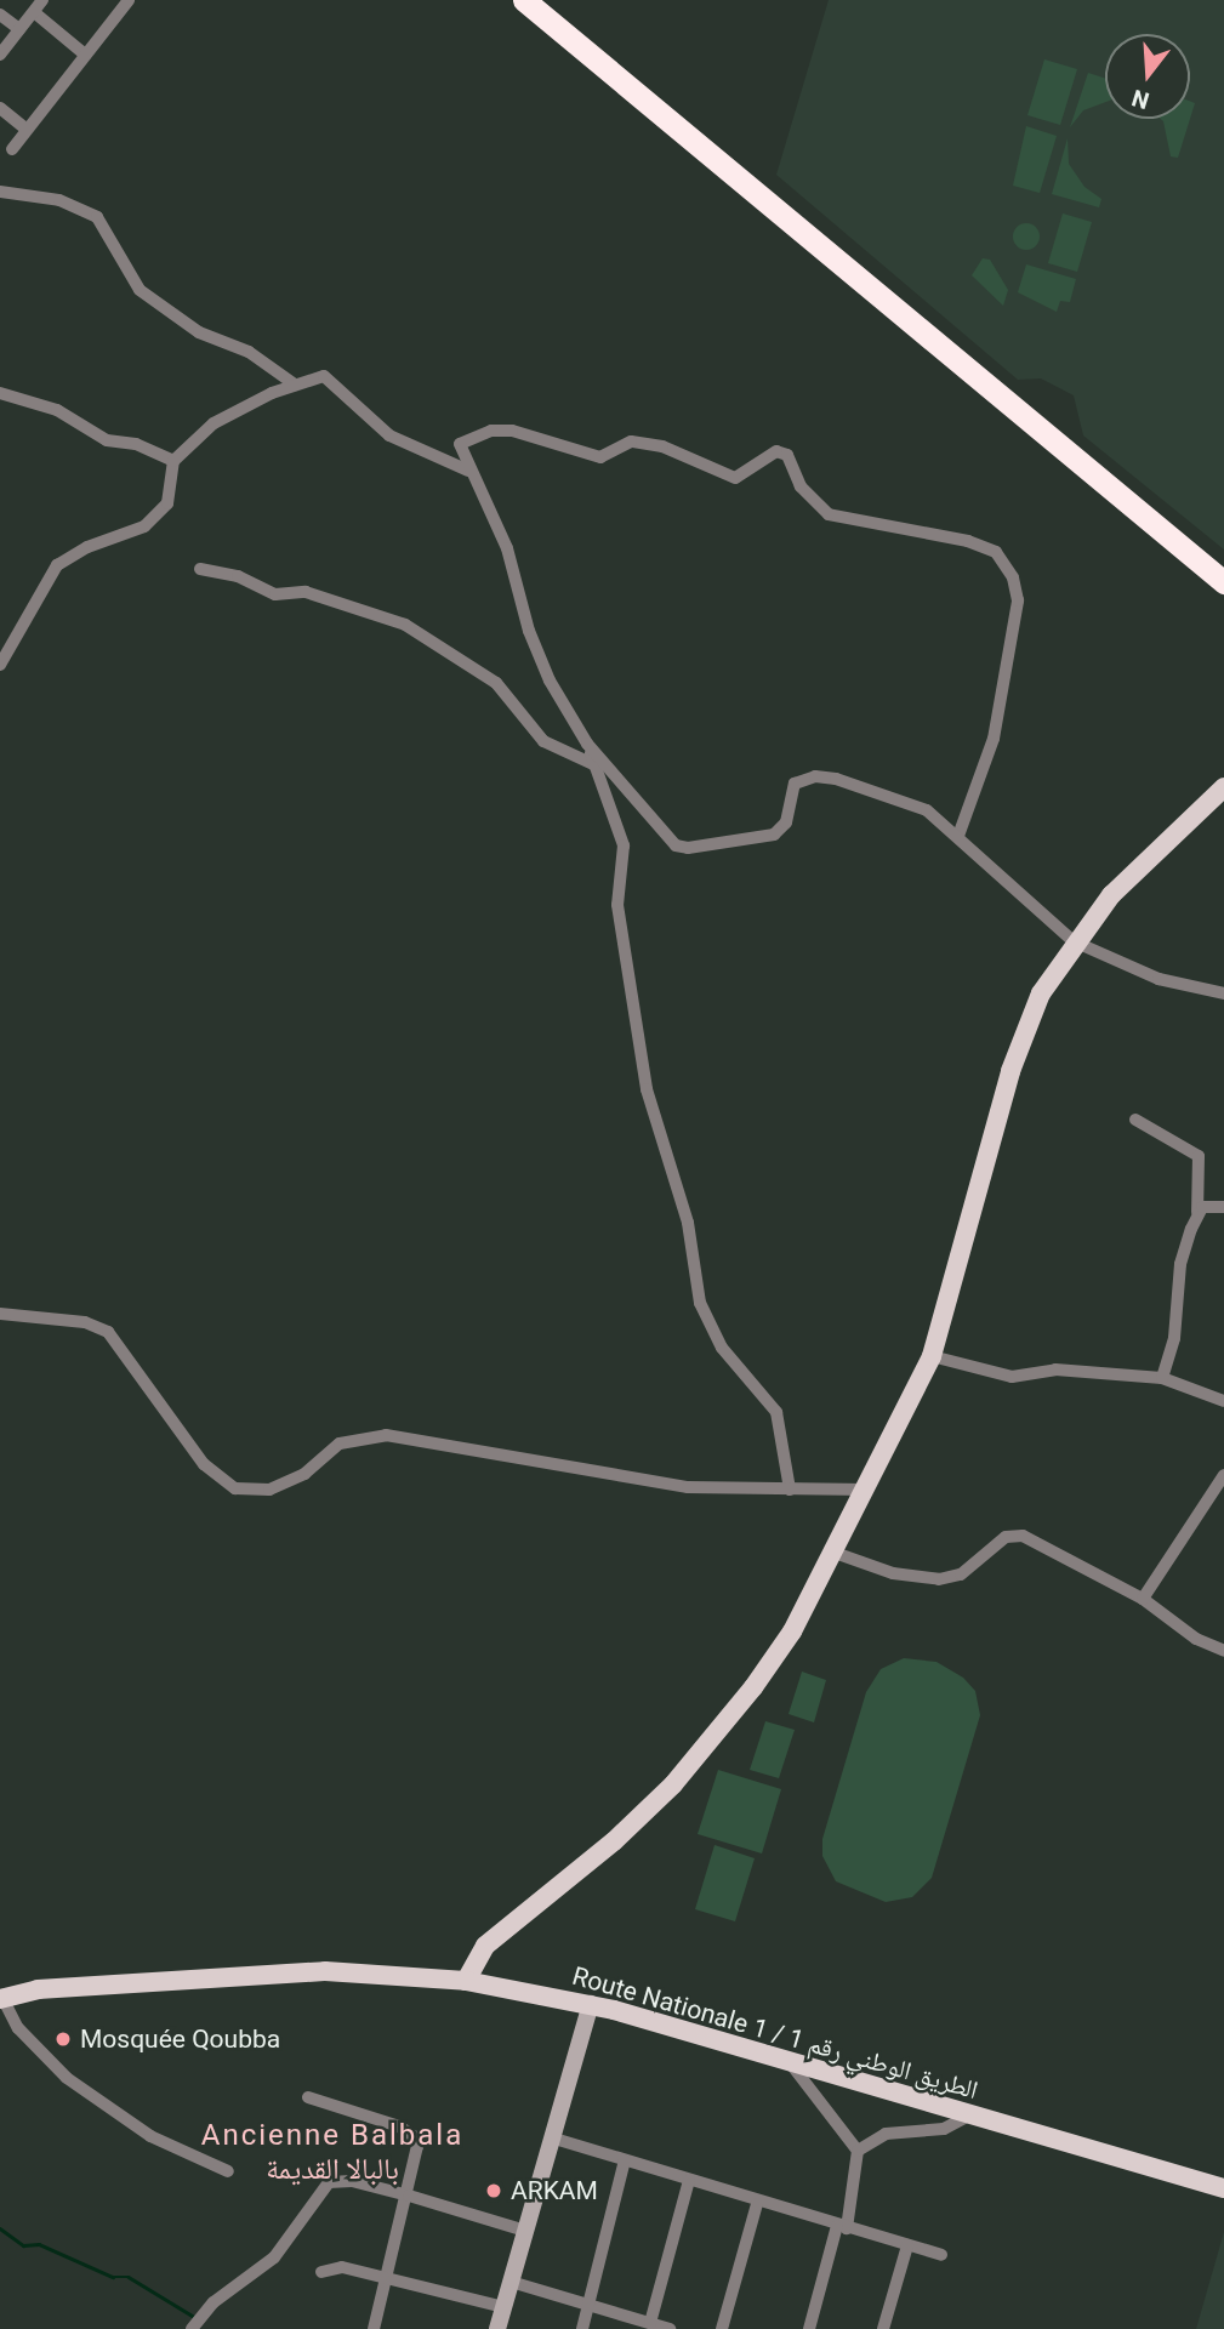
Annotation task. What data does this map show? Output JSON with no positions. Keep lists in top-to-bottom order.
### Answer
{
  "streets": {
    "main road": ["Route Nationale 1 / الطريق الوطني رقم 1"]
  },
  "districts": ["Ancienne Balbala بالبالا القديمة"],
  "places": ["Mosquée Qoubba", "ARKAM"],
  "north": "bottom"
}
